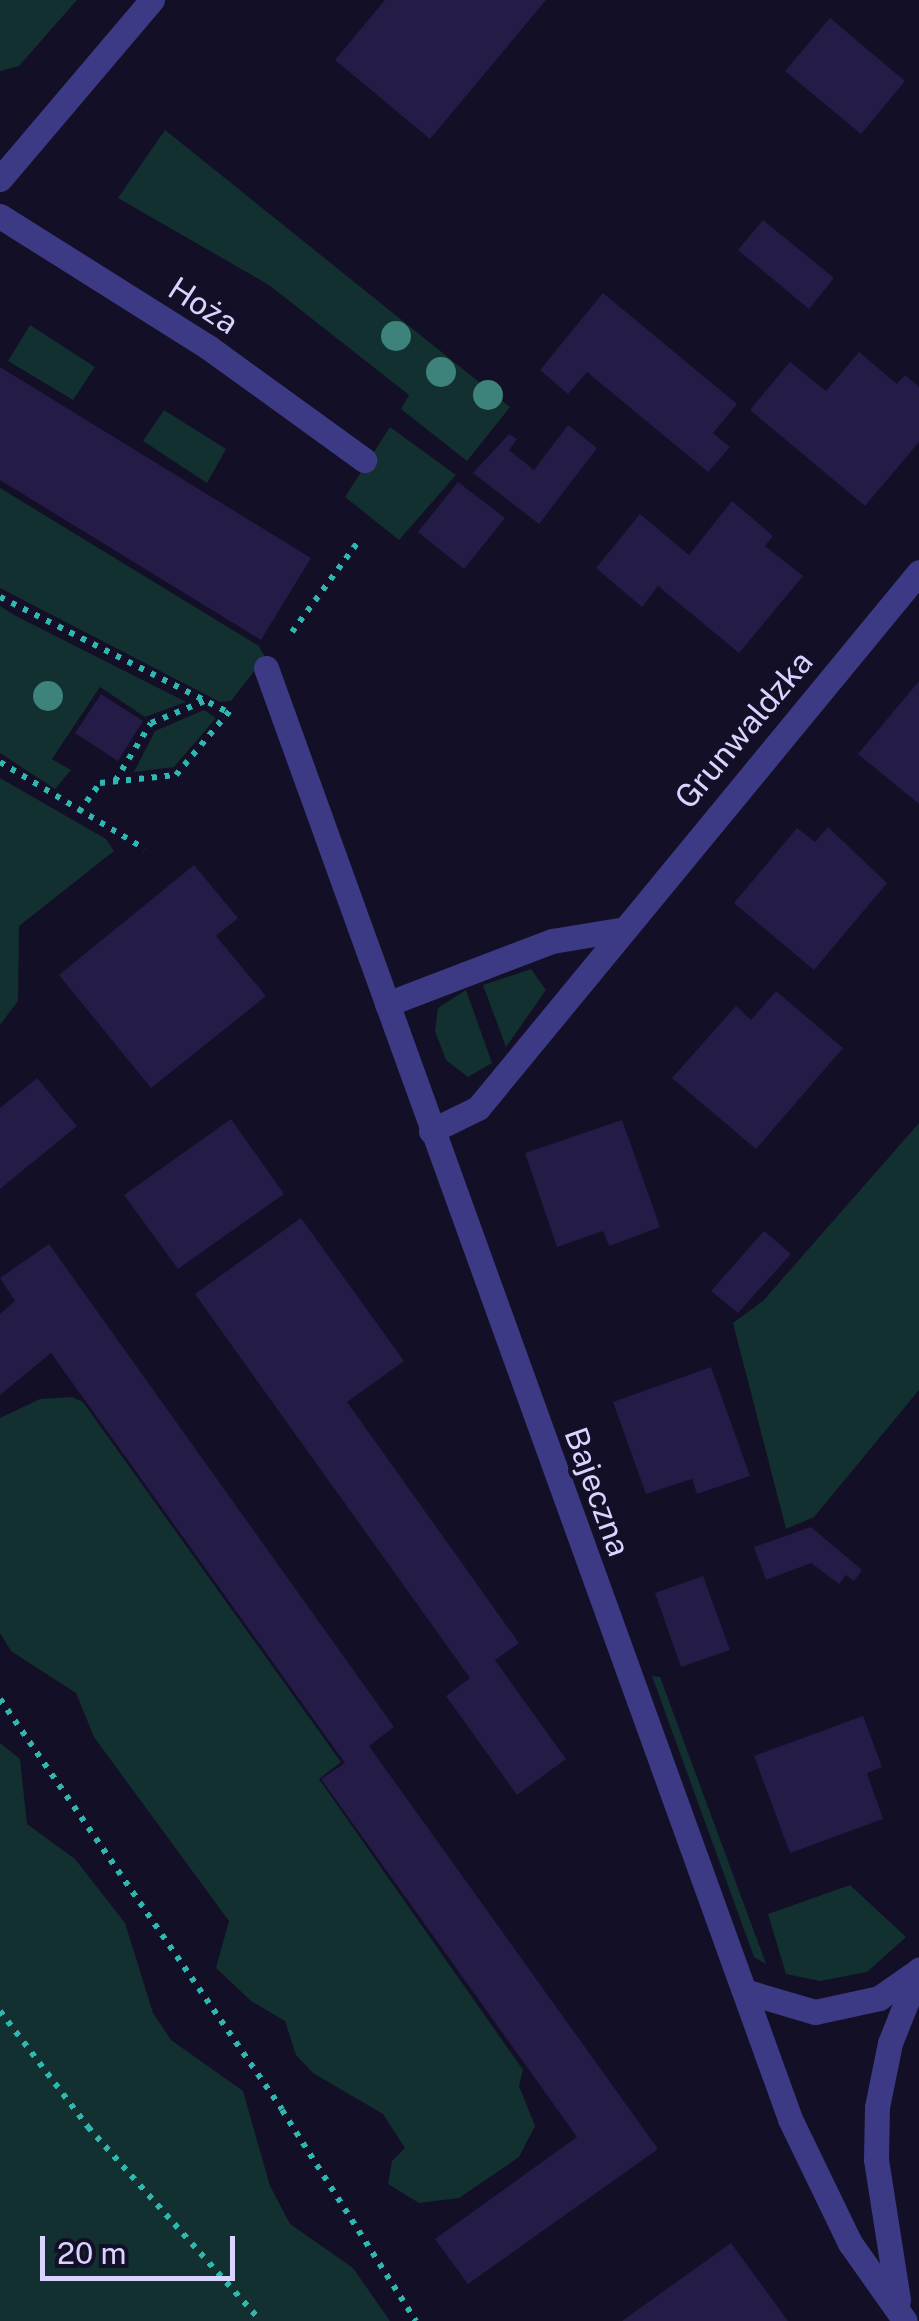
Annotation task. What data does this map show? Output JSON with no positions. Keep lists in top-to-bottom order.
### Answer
{
  "streets": {
    "street": ["Hoża", "Grunwaldzka", "Bajeczna"]
  },
  "crossings": [
    ["Grunwaldzka", "Bajeczna"]
  ],
  "scale_bar": "20 m"
}
